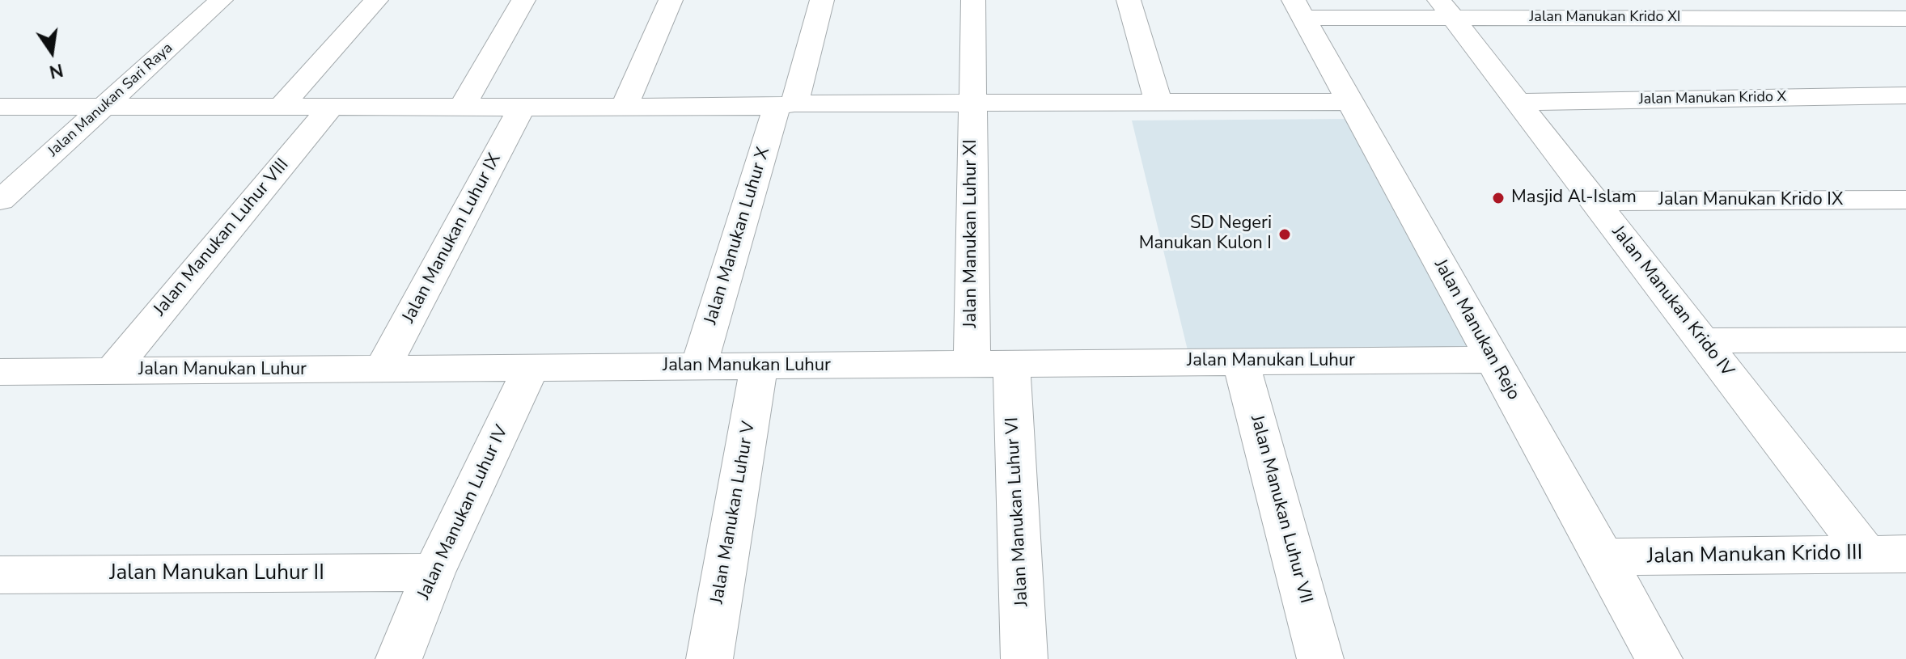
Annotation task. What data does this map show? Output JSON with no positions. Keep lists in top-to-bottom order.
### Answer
{
  "streets": {
    "street": [
      "Jalan Manukan Krido XI",
      "Jalan Manukan Krido X",
      "Jalan Manukan Sari Raya",
      "Jalan Manukan Krido IX",
      "Jalan Manukan Luhur XI",
      "Jalan Manukan Luhur X",
      "Jalan Manukan Luhur VIII",
      "Jalan Manukan Luhur IX",
      "Jalan Manukan Krido IV",
      "Jalan Manukan Rejo",
      "Jalan Manukan Luhur",
      "Jalan Manukan Luhur VII",
      "Jalan Manukan Luhur VI",
      "Jalan Manukan Luhur IV",
      "Jalan Manukan Luhur V",
      "Jalan Manukan Krido III",
      "Jalan Manukan Luhur II"
    ]
  },
  "crossings": [
    ["Jalan Manukan Krido XI", "Jalan Manukan Krido IV"],
    ["Jalan Manukan Krido XI", "Jalan Manukan Rejo"],
    ["Jalan Manukan Krido X", "Jalan Manukan Krido IV"],
    ["Jalan Manukan Krido IX", "Jalan Manukan Krido IV"],
    ["Jalan Manukan Luhur XI", "Jalan Manukan Luhur"],
    ["Jalan Manukan Luhur XI", "Jalan Manukan Luhur VI"],
    ["Jalan Manukan Luhur X", "Jalan Manukan Luhur"],
    ["Jalan Manukan Luhur VIII", "Jalan Manukan Luhur"],
    ["Jalan Manukan Luhur IX", "Jalan Manukan Luhur"],
    ["Jalan Manukan Krido IV", "Jalan Manukan Krido III"],
    ["Jalan Manukan Rejo", "Jalan Manukan Luhur"],
    ["Jalan Manukan Rejo", "Jalan Manukan Krido III"],
    ["Jalan Manukan Luhur", "Jalan Manukan Luhur VII"],
    ["Jalan Manukan Luhur", "Jalan Manukan Luhur VI"],
    ["Jalan Manukan Luhur", "Jalan Manukan Luhur IV"],
    ["Jalan Manukan Luhur", "Jalan Manukan Luhur V"],
    ["Jalan Manukan Luhur IV", "Jalan Manukan Luhur II"]
  ],
  "places": ["Masjid Al-Islam", "SD Negeri Manukan Kulon I"],
  "north": "bottom"
}
